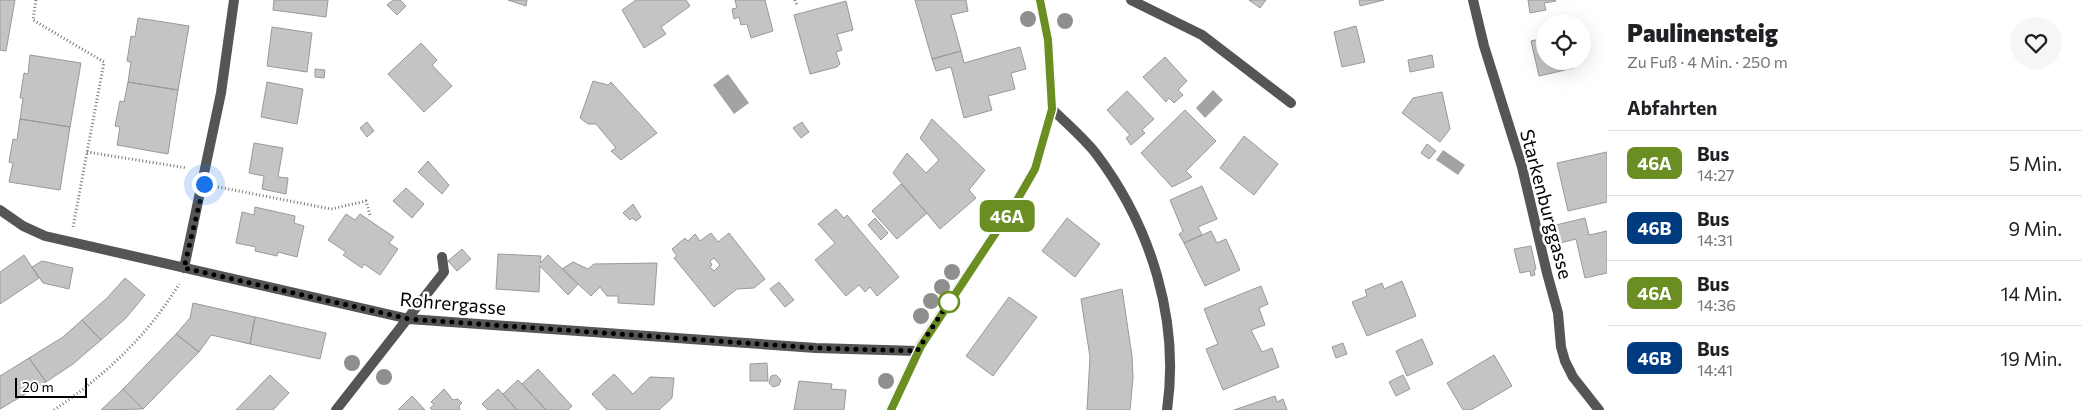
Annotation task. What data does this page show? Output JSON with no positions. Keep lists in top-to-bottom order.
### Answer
{
  "streets": {
    "street": ["Starkenburggasse", "Rohrergasse"]
  },
  "lines": ["bus line 46A"],
  "scale_bar": "20 m",
  "page": {
    "on_map": "46A",
    "heading": [
      ["Paulinensteig", "Zu Fuß · 4 Min. · 250 m"],
      "Abfahrten"
    ],
    "list": [
      {
        "mark": "46A",
        "name": "Bus",
        "note": "14:27",
        "value": "5 Min."
      },
      {
        "mark": "46B",
        "name": "Bus",
        "note": "14:31",
        "value": "9 Min."
      },
      {
        "mark": "46A",
        "name": "Bus",
        "note": "14:36",
        "value": "14 Min."
      },
      {
        "mark": "46B",
        "name": "Bus",
        "note": "14:41",
        "value": "19 Min."
      }
    ],
    "scale": "20 m"
  }
}
